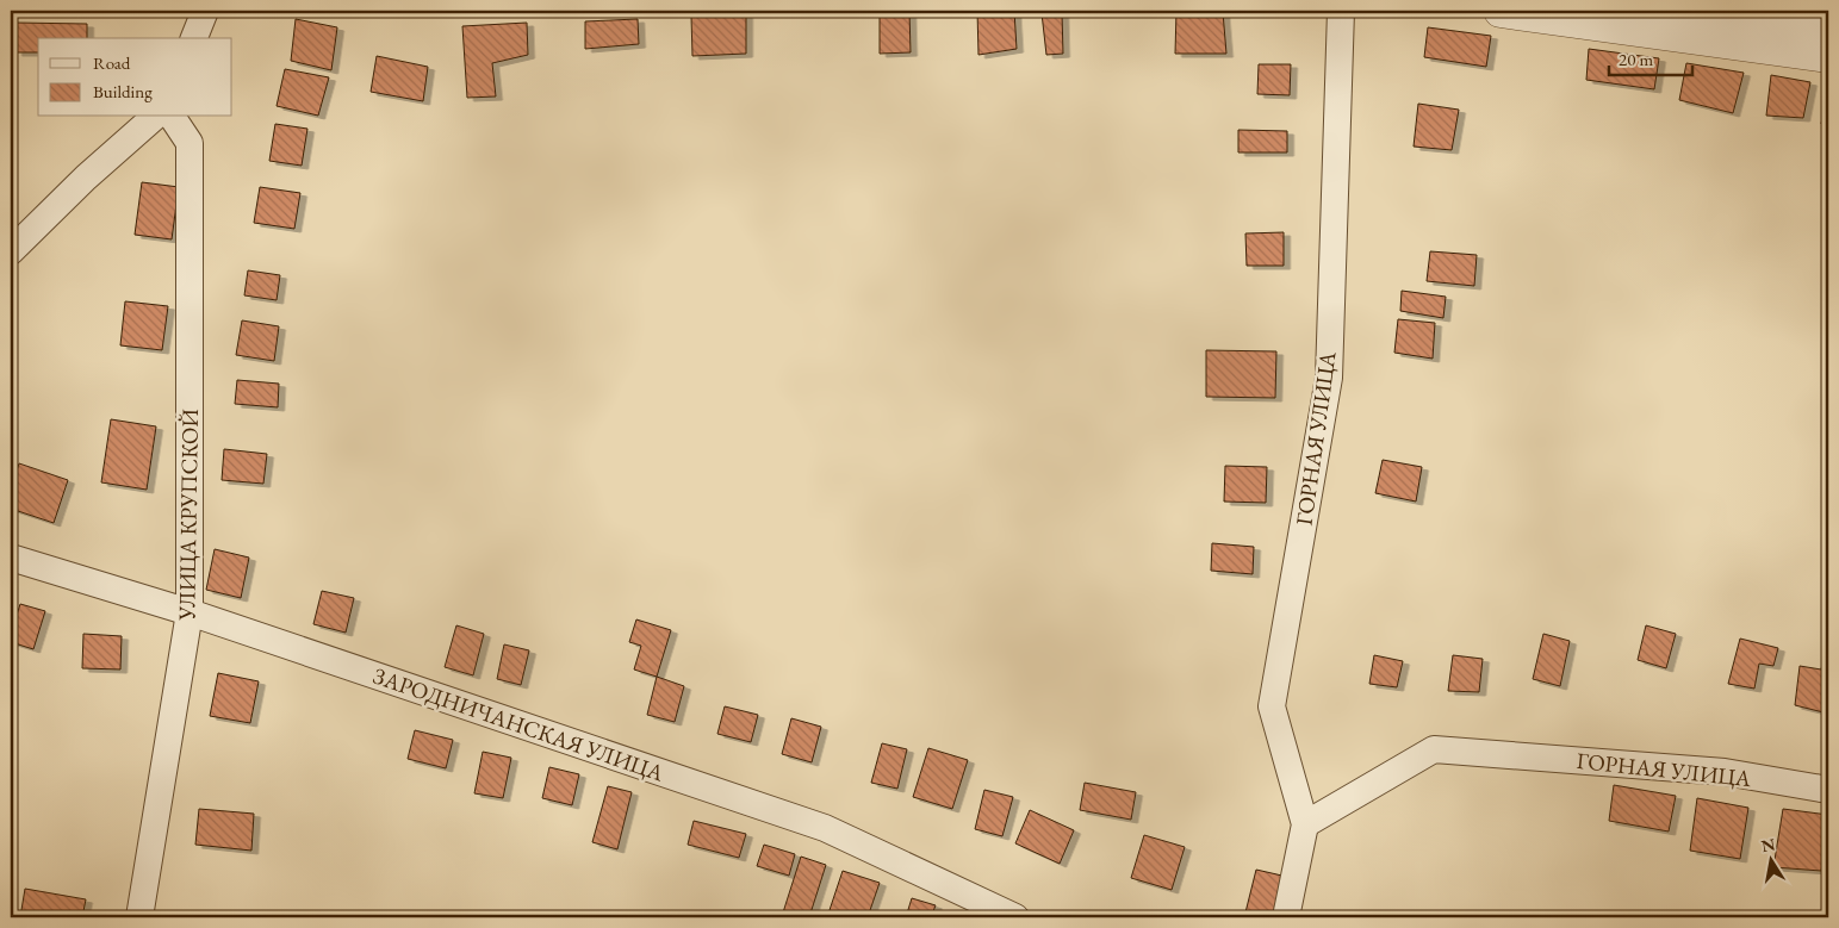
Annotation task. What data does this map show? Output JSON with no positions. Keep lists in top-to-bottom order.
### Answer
{
  "streets": {
    "street": ["ГОРНАЯ УЛИЦА", "УЛИЦА КРУПСКОЙ", "ЗАРОДНИЧАНСКАЯ УЛИЦА"]
  },
  "crossings": [
    ["УЛИЦА КРУПСКОЙ", "ЗАРОДНИЧАНСКАЯ УЛИЦА"]
  ],
  "legend": ["Road", "Building"],
  "scale_bar": "20 m",
  "north": "top"
}
